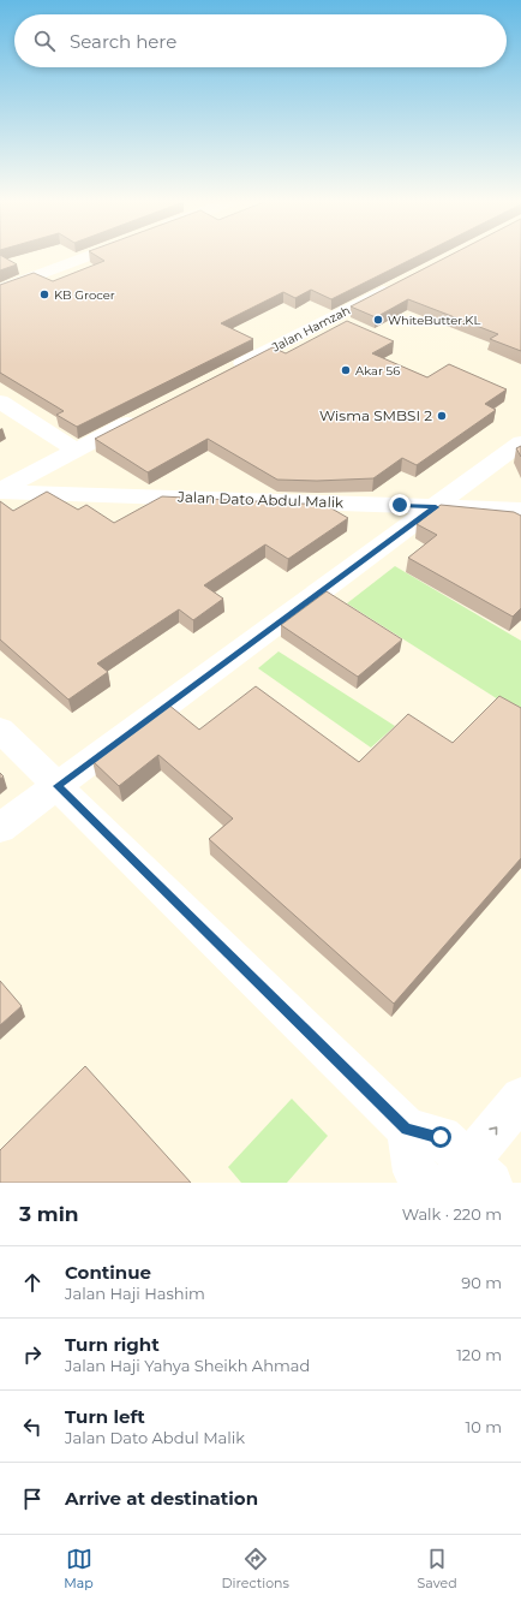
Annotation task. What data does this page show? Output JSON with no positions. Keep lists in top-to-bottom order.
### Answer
{
  "streets": {
    "street": ["Jalan Hamzah", "Jalan Dato Abdul Malik"]
  },
  "places": [
    "KB Grocer",
    "WhiteButter.KL",
    "Akar 56",
    "Wisma SMBSI 2"
  ],
  "page": {
    "search": "Search here",
    "heading": ["3 min", "Walk · 220 m"],
    "list": [
      ["Continue", "Jalan Haji Hashim", "90 m"],
      ["Turn right", "Jalan Haji Yahya Sheikh Ahmad", "120 m"],
      ["Turn left", "Jalan Dato Abdul Malik", "10 m"],
      "Arrive at destination"
    ],
    "nav": ["Map", "Directions", "Saved"]
  }
}
